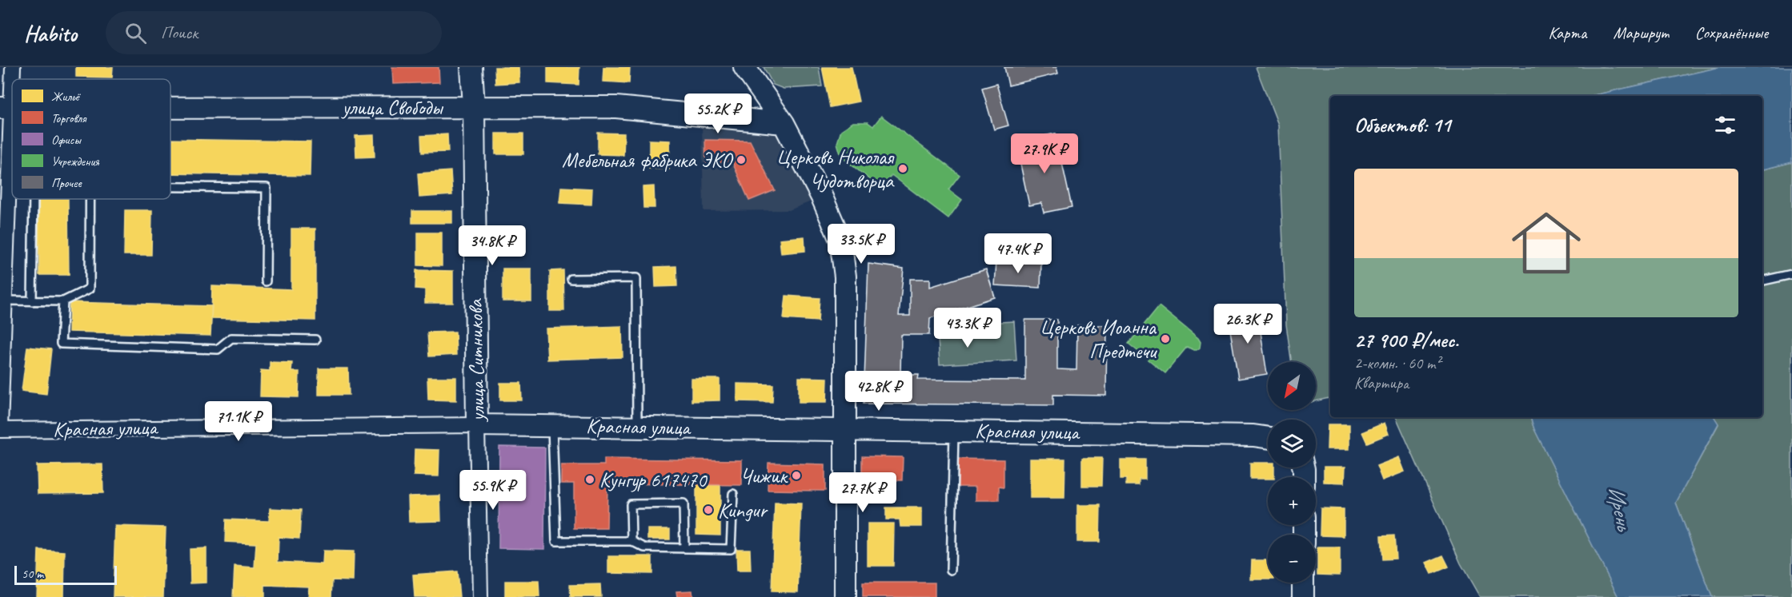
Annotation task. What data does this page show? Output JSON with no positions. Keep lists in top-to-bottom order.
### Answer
{
  "streets": {
    "main road": ["улица Свободы", "улица Ситникова", "Красная улица"]
  },
  "crossings": [
    ["улица Свободы", "улица Ситникова"],
    ["улица Ситникова", "Красная улица"]
  ],
  "water": ["Ирень"],
  "places": [
    "Мебельная фабрика ЭКО",
    "Церковь Николая Чудотворца",
    "Церковь Иоанна Предтечи",
    "Чижик",
    "Кунгур 617470",
    "Kungur"
  ],
  "legend": [
    "Жильё",
    "Торговля",
    "Офисы",
    "Учреждения",
    "Прочее"
  ],
  "scale_bar": "50 m",
  "north": "bottom left",
  "page": {
    "header": "Habito",
    "search": "Поиск",
    "nav": ["Карта", "Маршрут", "Сохранённые"],
    "price": [
      "55.2K ₽",
      "27.9K ₽",
      "33.5K ₽",
      "34.8K ₽",
      "47.4K ₽",
      "26.3K ₽",
      "43.3K ₽",
      "42.8K ₽",
      "71.1K ₽",
      "55.9K ₽",
      "27.7K ₽"
    ],
    "heading": "Объектов: 11",
    "list": [
      {
        "name": "27 900 ₽/мес.",
        "note": "2-комн. · 60 m² · Квартира"
      }
    ],
    "map_buttons": ["+", "−"],
    "scale": "50 m"
  }
}
